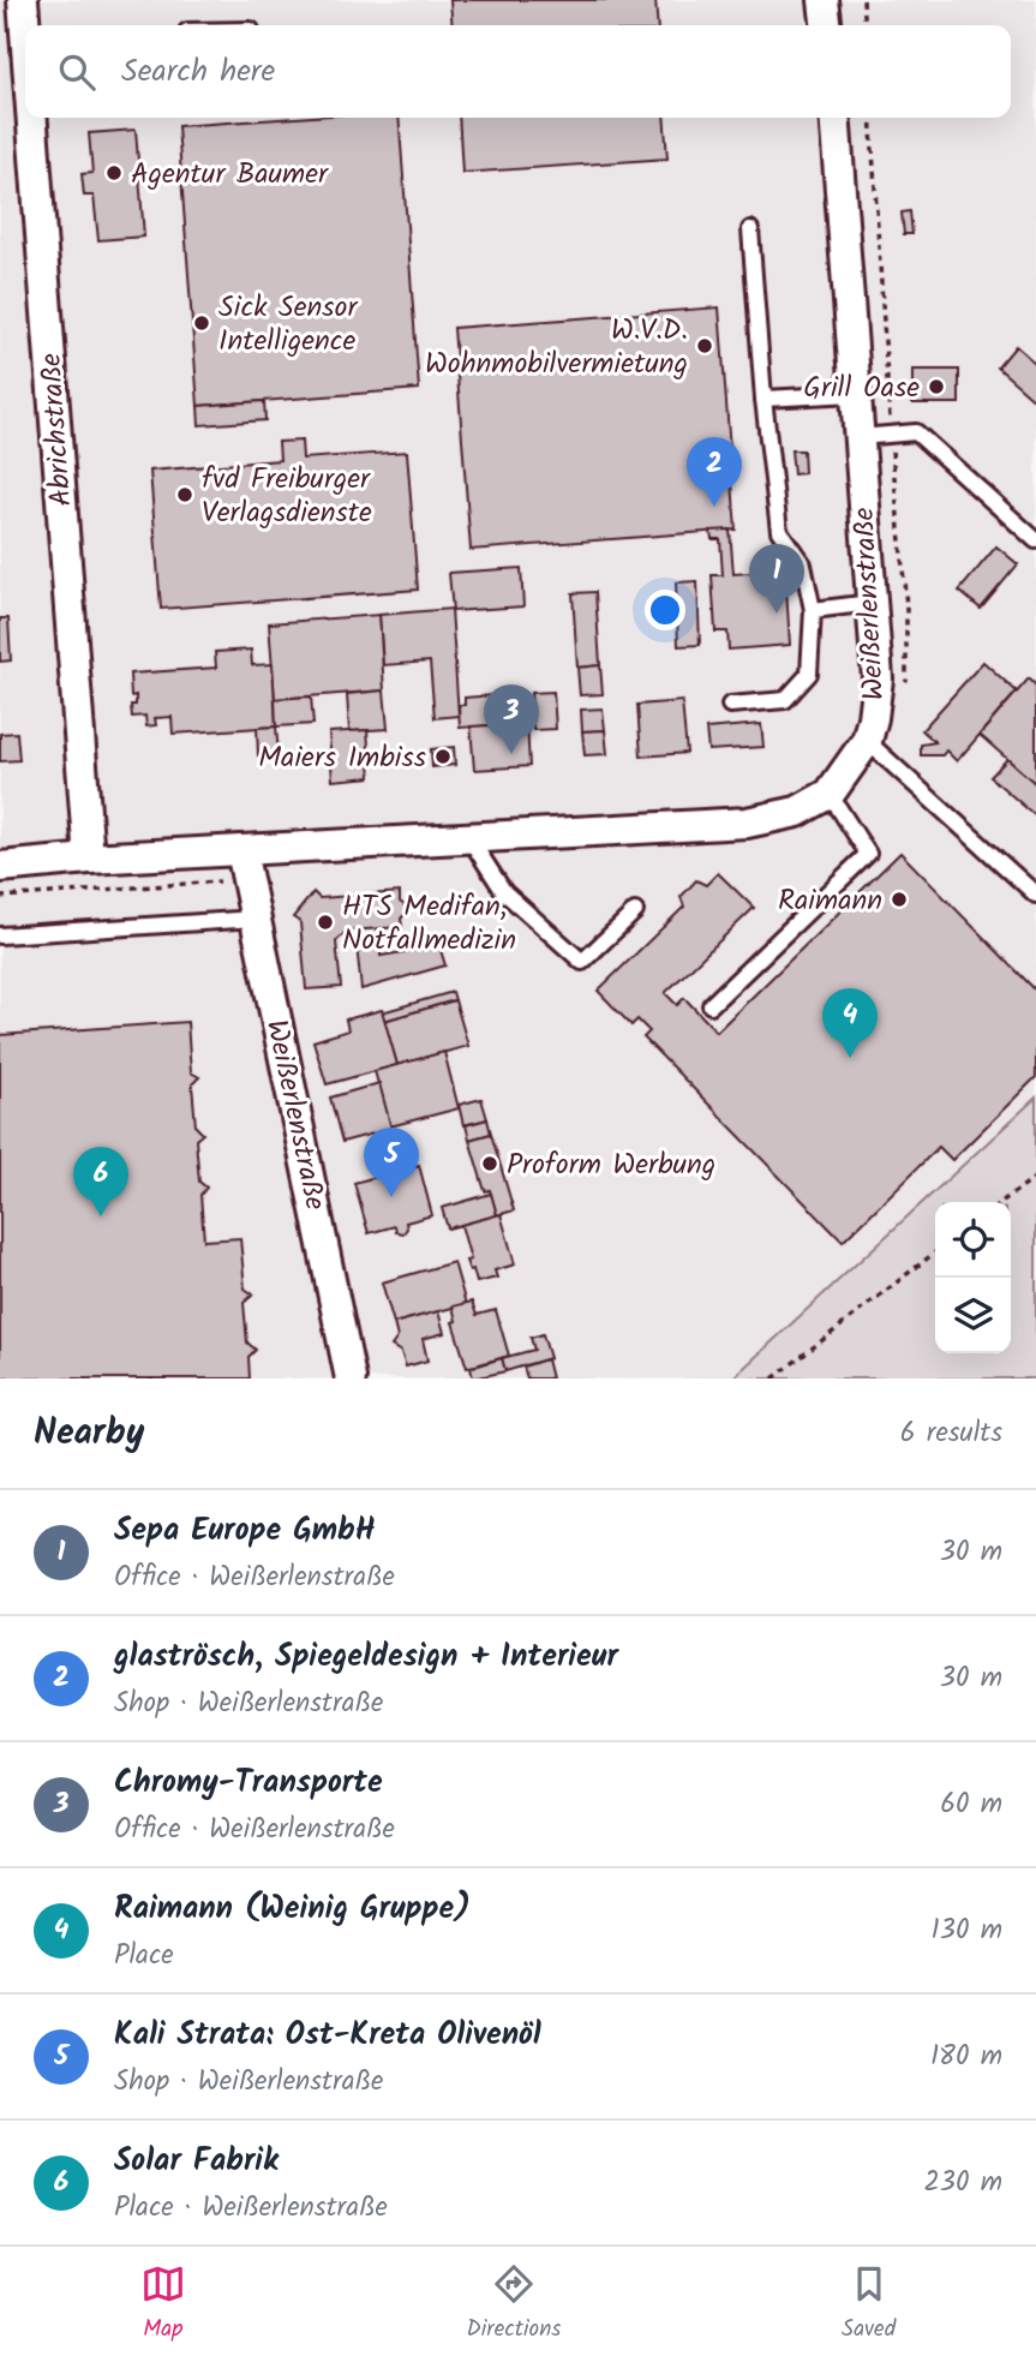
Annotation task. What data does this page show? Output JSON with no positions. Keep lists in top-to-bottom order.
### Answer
{
  "streets": {
    "street": ["Abrichstraße", "Weißerlenstraße"]
  },
  "places": [
    "Agentur Baumer",
    "Sick Sensor Intelligence",
    "W.V.D. Wohnmobilvermietung",
    "Grill Oase",
    "fvd Freiburger Verlagsdienste",
    "Maiers Imbiss",
    "Raimann",
    "HTS Medifan, Notfallmedizin",
    "Proform Werbung"
  ],
  "page": {
    "search": "Search here",
    "pins": [
      "2",
      "1",
      "3",
      "4",
      "5",
      "6"
    ],
    "heading": ["Nearby", "6 results"],
    "list": [
      {
        "mark": "1",
        "name": "Sepa Europe GmbH",
        "note": "Office · Weißerlenstraße",
        "value": "30 m"
      },
      {
        "mark": "2",
        "name": "glaströsch, Spiegeldesign + Interieur",
        "note": "Shop · Weißerlenstraße",
        "value": "30 m"
      },
      {
        "mark": "3",
        "name": "Chromy-Transporte",
        "note": "Office · Weißerlenstraße",
        "value": "60 m"
      },
      {
        "mark": "4",
        "name": "Raimann (Weinig Gruppe)",
        "note": "Place",
        "value": "130 m"
      },
      {
        "mark": "5",
        "name": "Kali Strata: Ost-Kreta Olivenöl",
        "note": "Shop · Weißerlenstraße",
        "value": "180 m"
      },
      {
        "mark": "6",
        "name": "Solar Fabrik",
        "note": "Place · Weißerlenstraße",
        "value": "230 m"
      }
    ],
    "nav": ["Map", "Directions", "Saved"]
  }
}
